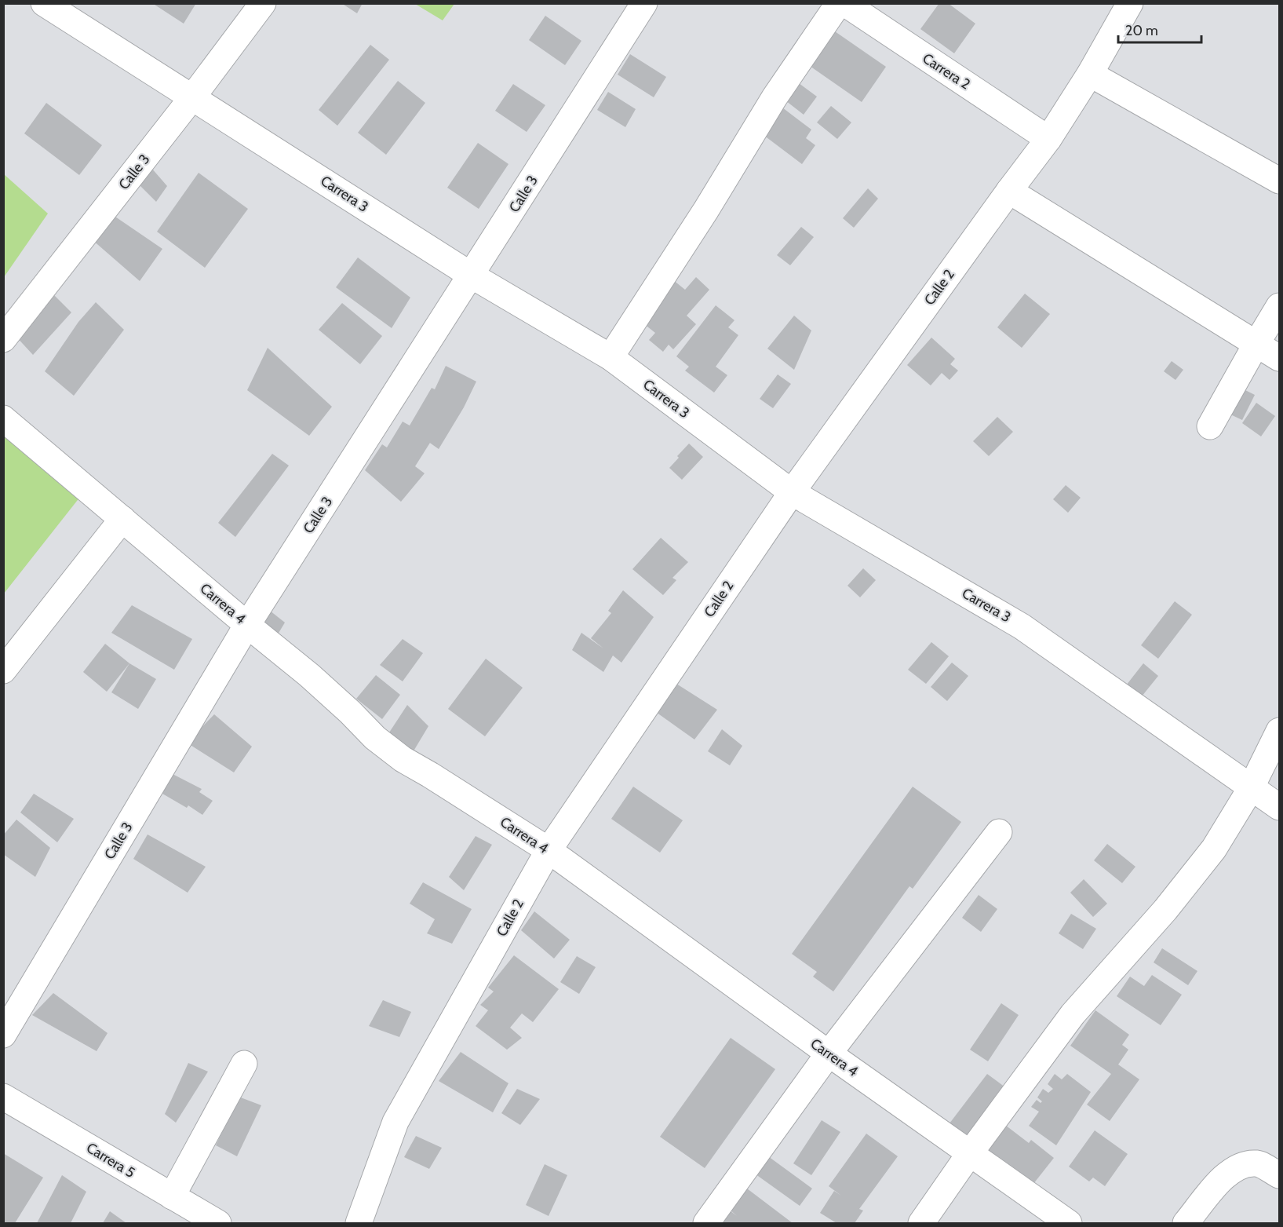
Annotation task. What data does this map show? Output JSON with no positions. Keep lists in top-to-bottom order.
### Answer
{
  "streets": {
    "street": [
      "Carrera 2",
      "Calle 3",
      "Carrera 3",
      "Calle 2",
      "Carrera 4",
      "Carrera 5"
    ]
  },
  "crossings": [
    ["Carrera 2", "Calle 2"],
    ["Calle 3", "Carrera 3"],
    ["Calle 3", "Carrera 4"],
    ["Carrera 3", "Calle 2"],
    ["Calle 2", "Carrera 4"]
  ],
  "scale_bar": "20 m"
}
